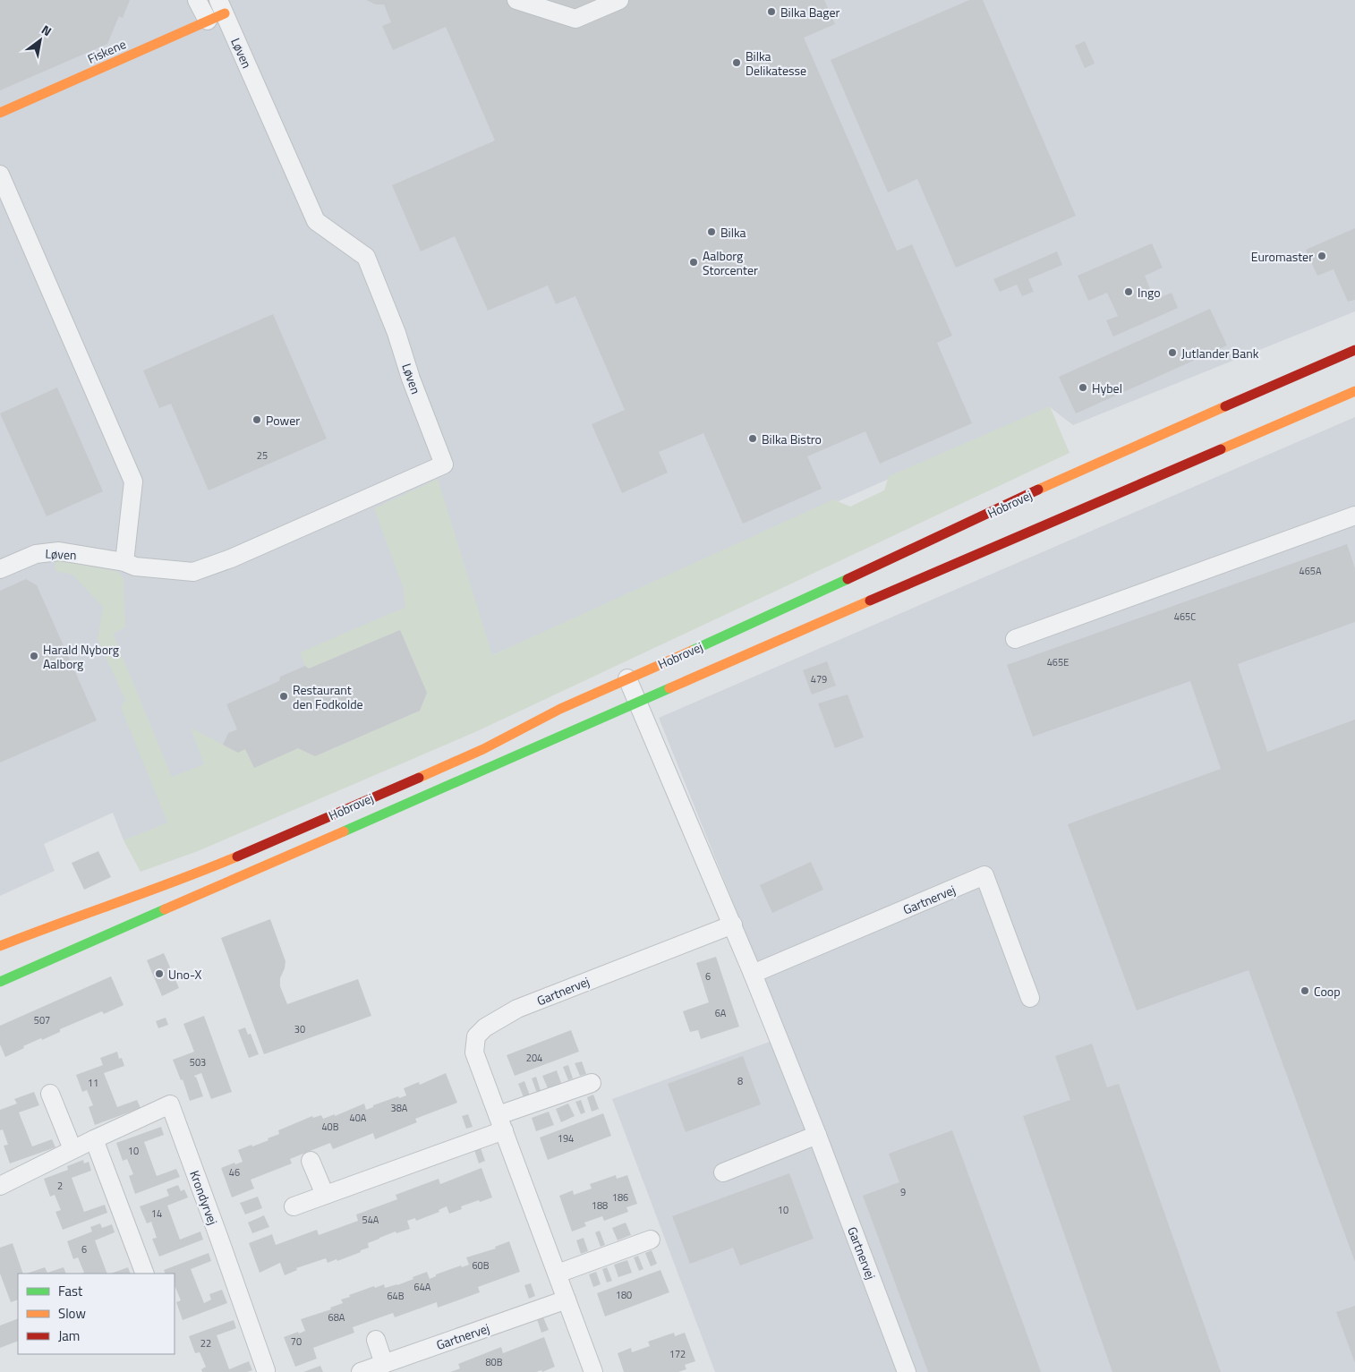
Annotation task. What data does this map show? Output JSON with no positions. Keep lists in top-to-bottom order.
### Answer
{
  "streets": {
    "main road": ["Fiskene", "Hobrovej"],
    "street": ["Løven", "Gartnervej", "Krondyrvej"]
  },
  "crossings": [
    ["Fiskene", "Løven"],
    ["Hobrovej", "Gartnervej"]
  ],
  "places": [
    "Bilka Bager",
    "Bilka Delikatesse",
    "Bilka",
    "Euromaster",
    "Aalborg Storcenter",
    "Ingo",
    "Jutlander Bank",
    "Hybel",
    "Power",
    "Bilka Bistro",
    "Harald Nyborg Aalborg",
    "Restaurant den Fodkolde",
    "Uno-X",
    "Coop"
  ],
  "house_numbers": [
    "25",
    "465A",
    "465C",
    "465E",
    "479",
    "6",
    "6A",
    "507",
    "30",
    "204",
    "503",
    "8",
    "11",
    "38A",
    "40A",
    "40B",
    "194",
    "10",
    "46",
    "2",
    "9",
    "186",
    "188",
    "10",
    "14",
    "54A",
    "6",
    "60B",
    "64A",
    "180",
    "64B",
    "68A",
    "70",
    "22",
    "172",
    "80B"
  ],
  "legend": ["Fast", "Slow", "Jam"],
  "north": "top right"
}
